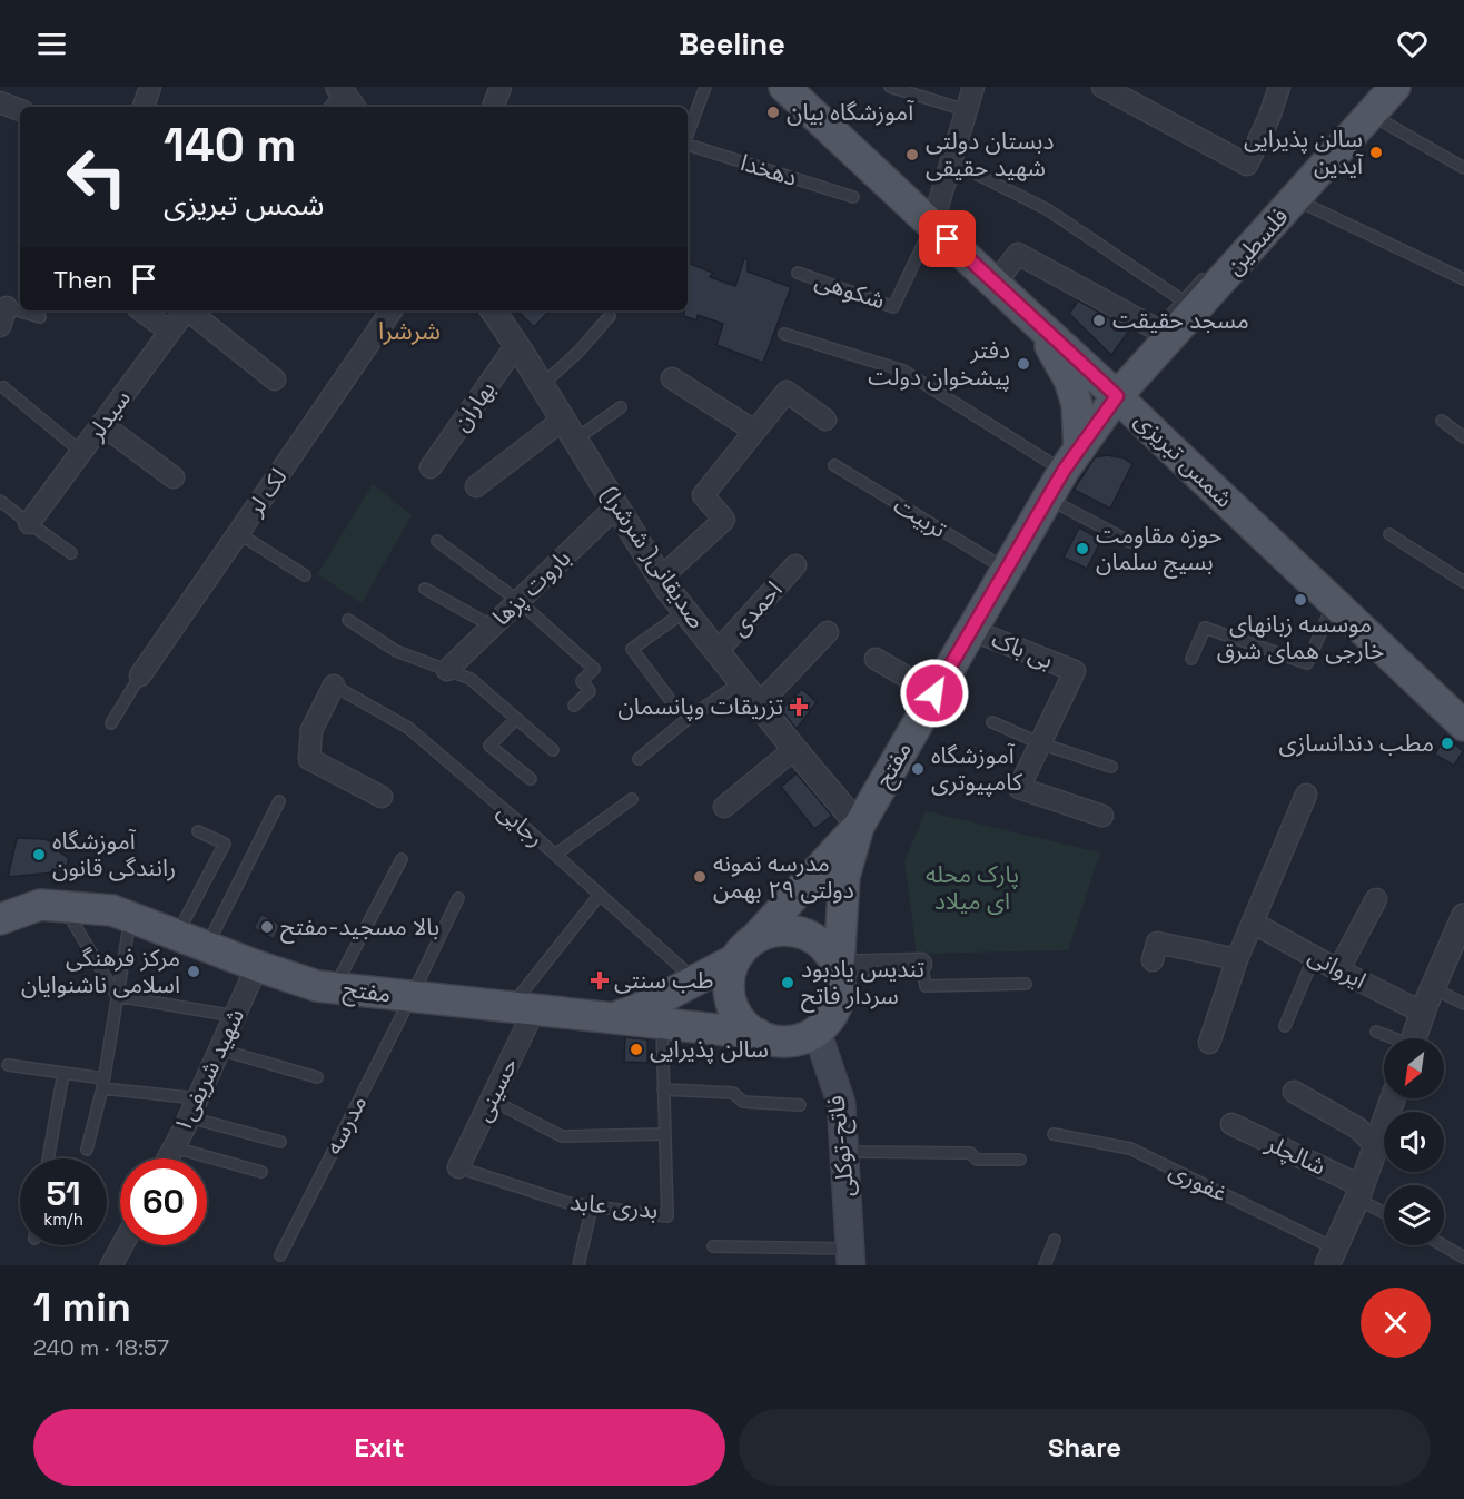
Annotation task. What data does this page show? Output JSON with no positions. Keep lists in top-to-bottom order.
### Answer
{
  "streets": {
    "main road": [
      "فلسطین",
      "شمس تبریزی",
      "مفتح",
      "فاتح-توکلی"
    ],
    "street": [
      "بهاران",
      "سیدلر",
      "لک لر",
      "(شرشرا )صدیقانی",
      "باروت پزها",
      "احمدی",
      "بی باک",
      "ایروانی",
      "شهید شریفی۱",
      "حسینی",
      "شالچلر"
    ],
    "lane": [
      "دهخدا",
      "شکوهی",
      "تربیت",
      "رجایی",
      "مدرسه",
      "غفوری",
      "بدری عابد"
    ]
  },
  "crossings": [
    ["فلسطین", "شمس تبریزی"],
    ["فلسطین", "مفتح"],
    ["شکوهی", "شمس تبریزی"],
    ["بهاران", "(شرشرا )صدیقانی"],
    ["شمس تبریزی", "مفتح"],
    ["تربیت", "مفتح"],
    ["(شرشرا )صدیقانی", "باروت پزها"],
    ["(شرشرا )صدیقانی", "احمدی"],
    ["(شرشرا )صدیقانی", "مفتح"],
    ["بی باک", "مفتح"],
    ["مفتح", "رجایی"],
    ["مفتح", "شهید شریفی۱"],
    ["مفتح", "حسینی"],
    ["مفتح", "مدرسه"],
    ["مفتح", "فاتح-توکلی"],
    ["حسینی", "بدری عابد"]
  ],
  "districts": ["شرشرا"],
  "parks": ["پارک محله ای میلاد"],
  "places": {
    "other": [
      "آموزشگاه بیان",
      "سالن پذیرایی آیدین",
      "دبستان دولتی شهید حقیقی",
      "مسجد حقیقت",
      "دفتر پیشخوان دولت",
      "حوزه مقاومت بسیج سلمان",
      "موسسه زبانهای خارجی همای شرق",
      "مطب دندانسازی",
      "آموزشگاه کامپیوتری",
      "آموزشگاه رانندگی قانون",
      "مدرسه نمونه دولتی ۲۹ بهمن",
      "بالا مسجید-مفتح",
      "مرکز فرهنگی اسلامی ناشنوایان",
      "تندیس یادبود سردار فاتح",
      "سالن پذیرایی"
    ],
    "health": ["تزریقات وپانسمان", "طب سنتی"]
  },
  "north": "bottom left",
  "page": {
    "header": "Beeline",
    "turn": ["140 m", "شمس تبریزی"],
    "then": "Then",
    "speed": "51 km/h",
    "limit": "60",
    "heading": ["1 min", "240 m · 18:57"],
    "buttons": ["Exit", "Share"]
  }
}
